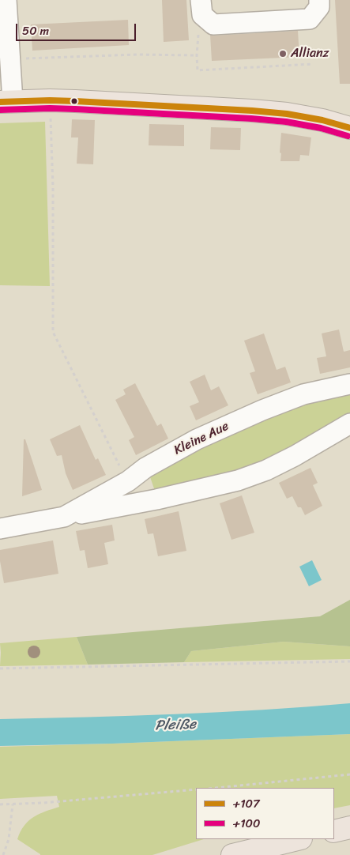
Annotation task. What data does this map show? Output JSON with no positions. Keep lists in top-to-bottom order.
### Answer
{
  "streets": {
    "street": ["Kleine Aue"]
  },
  "water": ["Pleiße"],
  "places": ["Allianz"],
  "lines": ["transit line +107", "transit line +100"],
  "legend": ["+107", "+100"],
  "scale_bar": "50 m"
}
